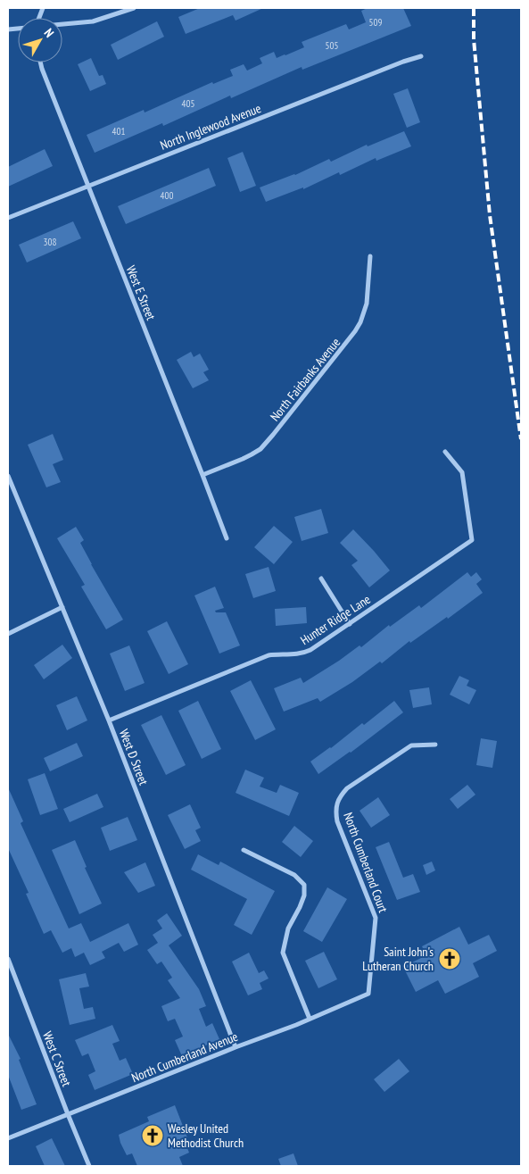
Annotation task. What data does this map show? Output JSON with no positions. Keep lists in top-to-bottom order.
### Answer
{
  "streets": {
    "street": [
      "North Inglewood Avenue",
      "West E Street",
      "North Fairbanks Avenue",
      "Hunter Ridge Lane",
      "West D Street",
      "North Cumberland Court",
      "North Cumberland Avenue",
      "West C Street"
    ]
  },
  "crossings": [
    ["North Inglewood Avenue", "West E Street"],
    ["West E Street", "North Fairbanks Avenue"],
    ["Hunter Ridge Lane", "West D Street"],
    ["West D Street", "North Cumberland Avenue"],
    ["North Cumberland Court", "North Cumberland Avenue"],
    ["North Cumberland Avenue", "West C Street"]
  ],
  "places": {
    "church": ["Saint John's Lutheran Church", "Wesley United Methodist Church"]
  },
  "house_numbers": [
    "509",
    "505",
    "405",
    "401",
    "400",
    "308"
  ],
  "north": "top right"
}
